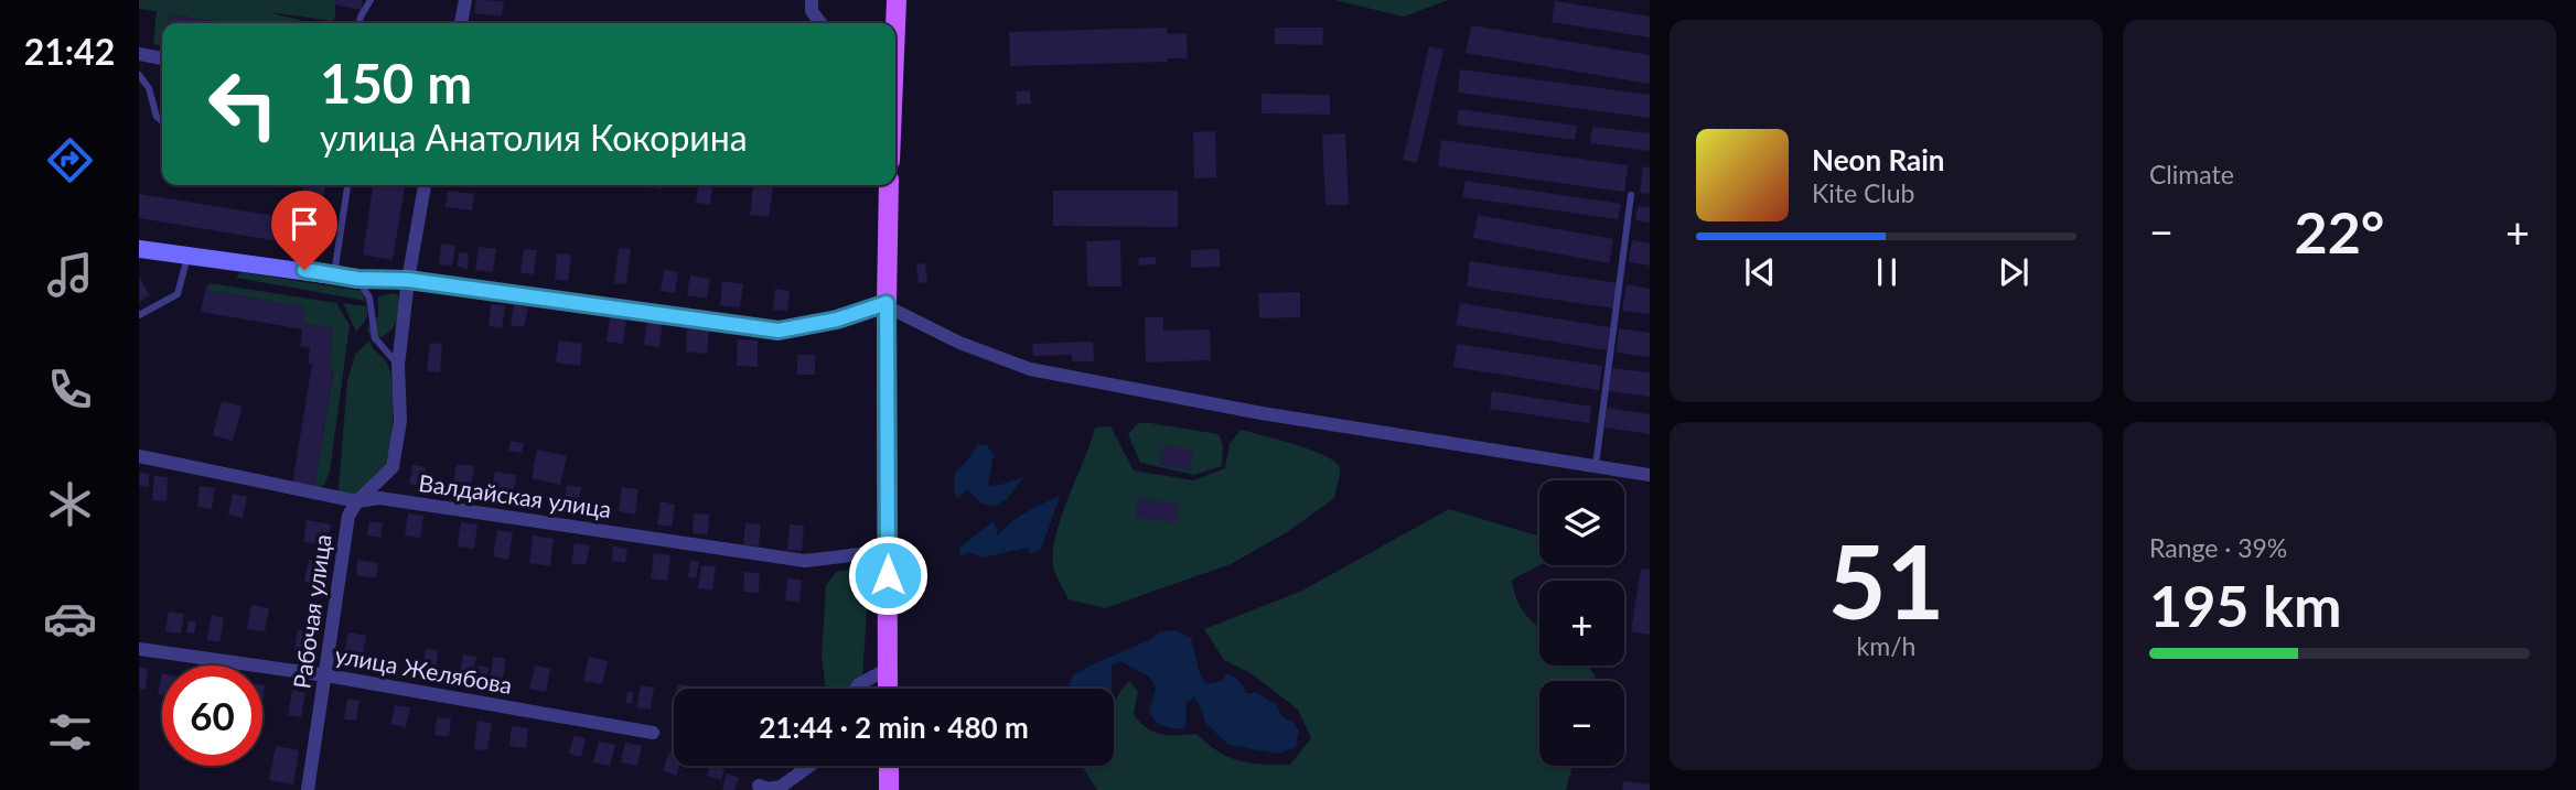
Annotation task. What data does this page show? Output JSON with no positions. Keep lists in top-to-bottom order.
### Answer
{
  "streets": {
    "street": ["Валдайская улица", "Рабочая улица", "улица Желябова"]
  },
  "crossings": [
    ["Валдайская улица", "Рабочая улица"],
    ["Рабочая улица", "улица Желябова"]
  ],
  "page": {
    "tabs": "21:42",
    "tile": [
      "Climate",
      ["51", "km/h"],
      ["Range · 39%", "195 km"]
    ],
    "turn": ["150 m", "улица Анатолия Кокорина"],
    "song": ["Neon Rain", "Kite Club"],
    "heat": ["−", "22°", "+"],
    "map_buttons": ["+", "−"],
    "limit": "60",
    "trip": "21:44 · 2 min · 480 m"
  }
}
